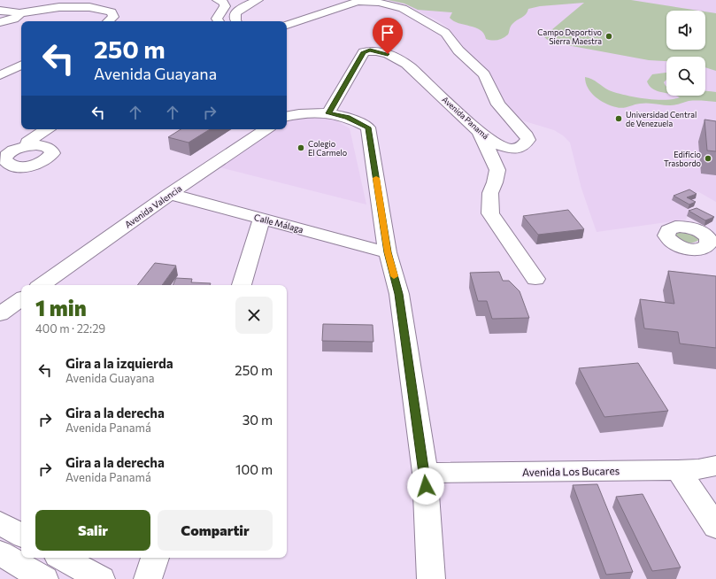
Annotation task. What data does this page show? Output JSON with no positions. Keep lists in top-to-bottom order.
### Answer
{
  "streets": {
    "street": [
      "Avenida Panamá",
      "Avenida Valencia",
      "Calle Málaga",
      "Avenida Los Bucares"
    ]
  },
  "crossings": [
    ["Avenida Valencia", "Calle Málaga"]
  ],
  "places": [
    "Campo Deportivo Sierra Maestra",
    "Universidad Central de Venezuela",
    "Colegio El Carmelo",
    "Edificio Trasbordo"
  ],
  "page": {
    "turn": ["250 m", "Avenida Guayana"],
    "heading": ["1 min", "400 m · 22:29"],
    "list": [
      {
        "name": "Gira a la izquierda",
        "note": "Avenida Guayana",
        "value": "250 m"
      },
      {
        "name": "Gira a la derecha",
        "note": "Avenida Panamá",
        "value": "30 m"
      },
      {
        "name": "Gira a la derecha",
        "note": "Avenida Panamá",
        "value": "100 m"
      }
    ],
    "buttons": ["Salir", "Compartir"]
  }
}
